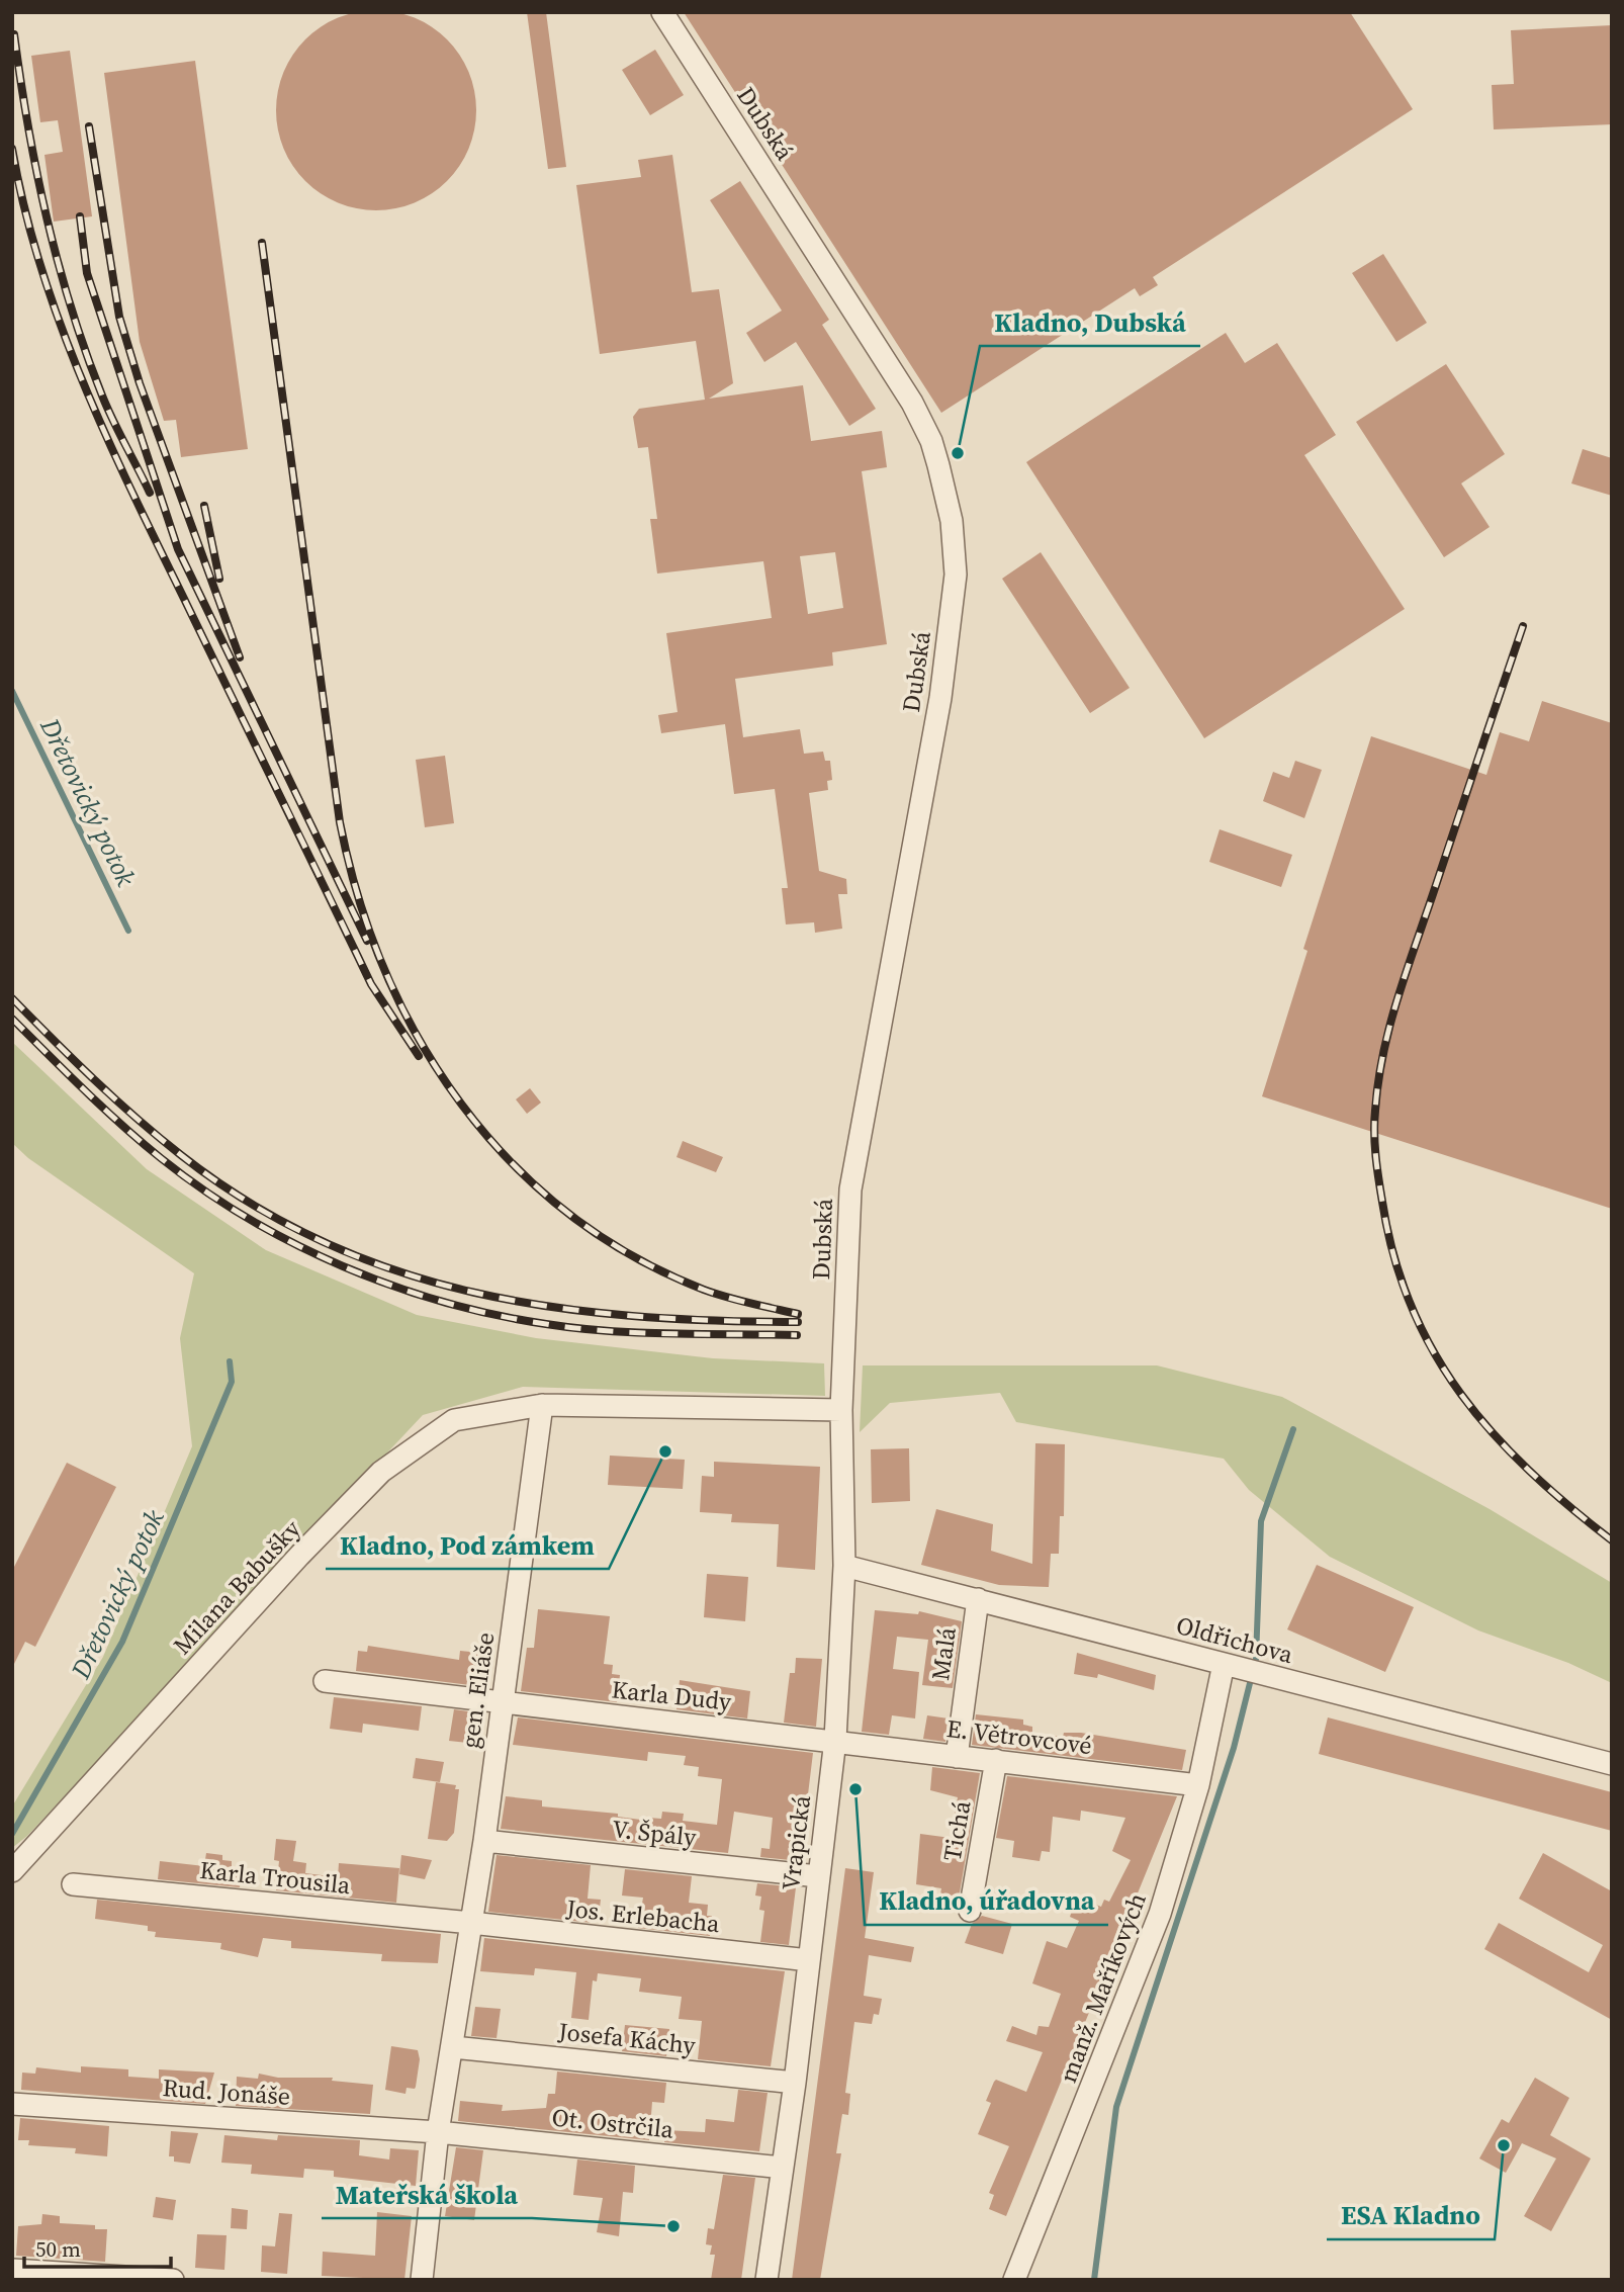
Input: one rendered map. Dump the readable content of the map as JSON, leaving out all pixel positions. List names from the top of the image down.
{
  "streets": {
    "street": [
      "Dubská",
      "Milana Babušky",
      "Oldřichova",
      "Malá",
      "gen. Eliáše",
      "Karla Dudy",
      "E. Větrovcové",
      "Tichá",
      "V. Špály",
      "Vrapická",
      "Karla Trousila",
      "Jos. Erlebacha",
      "manž. Maříkových",
      "Josefa Káchy",
      "Rud. Jonáše",
      "Ot. Ostrčila"
    ]
  },
  "crossings": [
    ["Dubská", "Vrapická"],
    ["Milana Babušky", "gen. Eliáše"],
    ["Oldřichova", "Malá"],
    ["Oldřichova", "Vrapická"],
    ["Oldřichova", "manž. Maříkových"],
    ["Malá", "E. Větrovcové"],
    ["gen. Eliáše", "Karla Dudy"],
    ["gen. Eliáše", "V. Špály"],
    ["gen. Eliáše", "Karla Trousila"],
    ["gen. Eliáše", "Jos. Erlebacha"],
    ["gen. Eliáše", "Josefa Káchy"],
    ["gen. Eliáše", "Rud. Jonáše"],
    ["gen. Eliáše", "Ot. Ostrčila"],
    ["Karla Dudy", "E. Větrovcové"],
    ["Karla Dudy", "Vrapická"],
    ["E. Větrovcové", "Tichá"],
    ["E. Větrovcové", "Vrapická"],
    ["E. Větrovcové", "manž. Maříkových"],
    ["V. Špály", "Vrapická"],
    ["Vrapická", "Jos. Erlebacha"],
    ["Vrapická", "Josefa Káchy"],
    ["Vrapická", "Ot. Ostrčila"],
    ["Karla Trousila", "Jos. Erlebacha"],
    ["Rud. Jonáše", "Ot. Ostrčila"]
  ],
  "water": ["Dřetovický potok"],
  "places": [
    "Kladno, Dubská",
    "Kladno, Pod zámkem",
    "Kladno, úřadovna",
    "ESA Kladno",
    "Mateřská škola"
  ],
  "scale_bar": "50 m"
}
